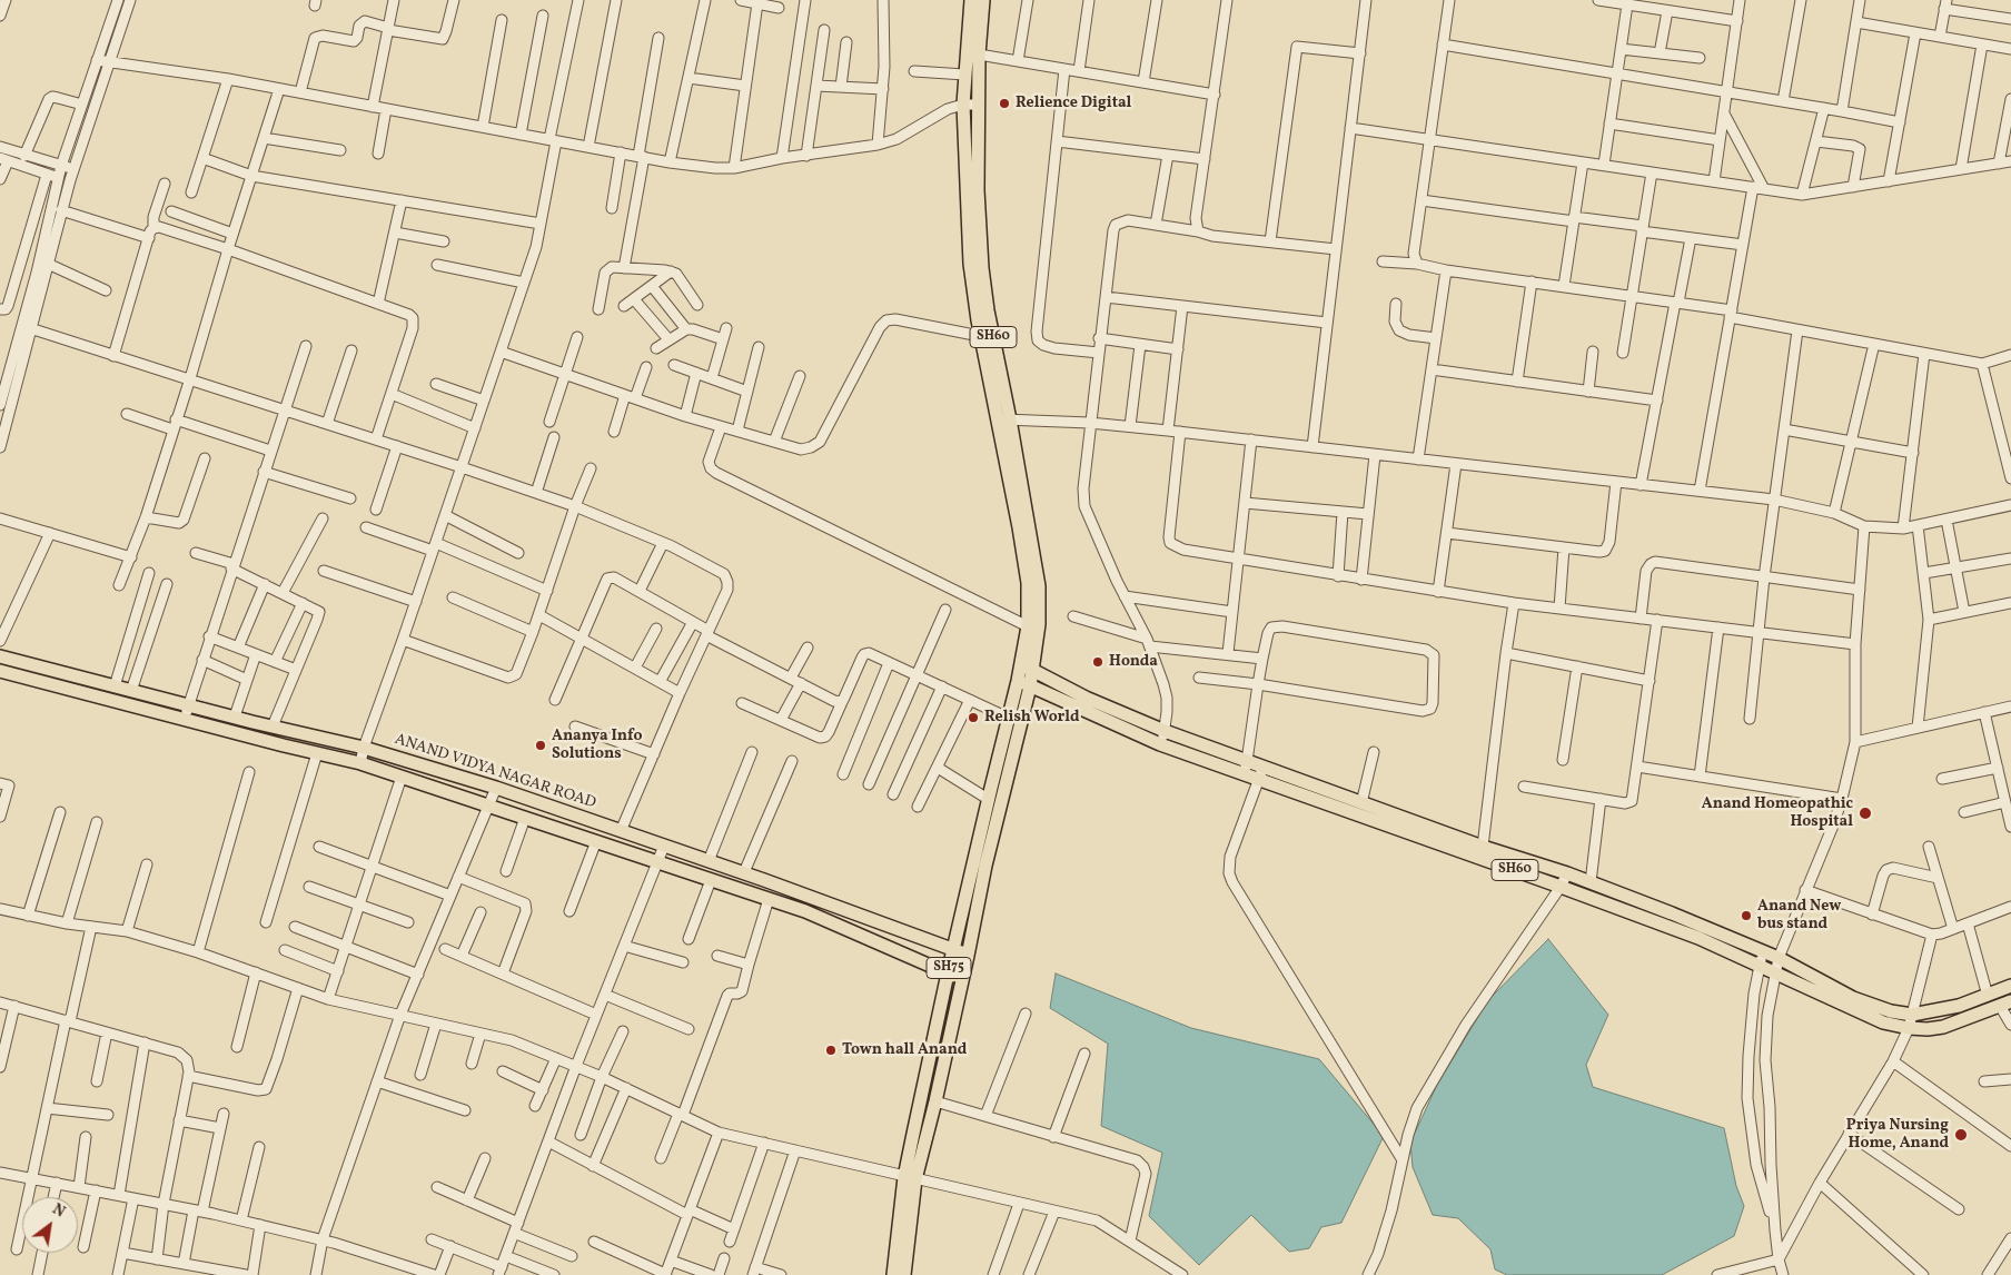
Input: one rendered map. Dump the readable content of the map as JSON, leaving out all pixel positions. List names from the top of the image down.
{
  "streets": {
    "main road": ["SH60", "ANAND VIDYA NAGAR ROAD", "SH75"]
  },
  "crossings": [
    ["SH60", "SH75"],
    ["ANAND VIDYA NAGAR ROAD", "SH75"]
  ],
  "places": [
    "Relience Digital",
    "Honda",
    "Relish World",
    "Ananya Info Solutions",
    "Anand Homeopathic Hospital",
    "Anand New bus stand",
    "Town hall Anand",
    "Priya Nursing Home, Anand"
  ],
  "north": "top right"
}
